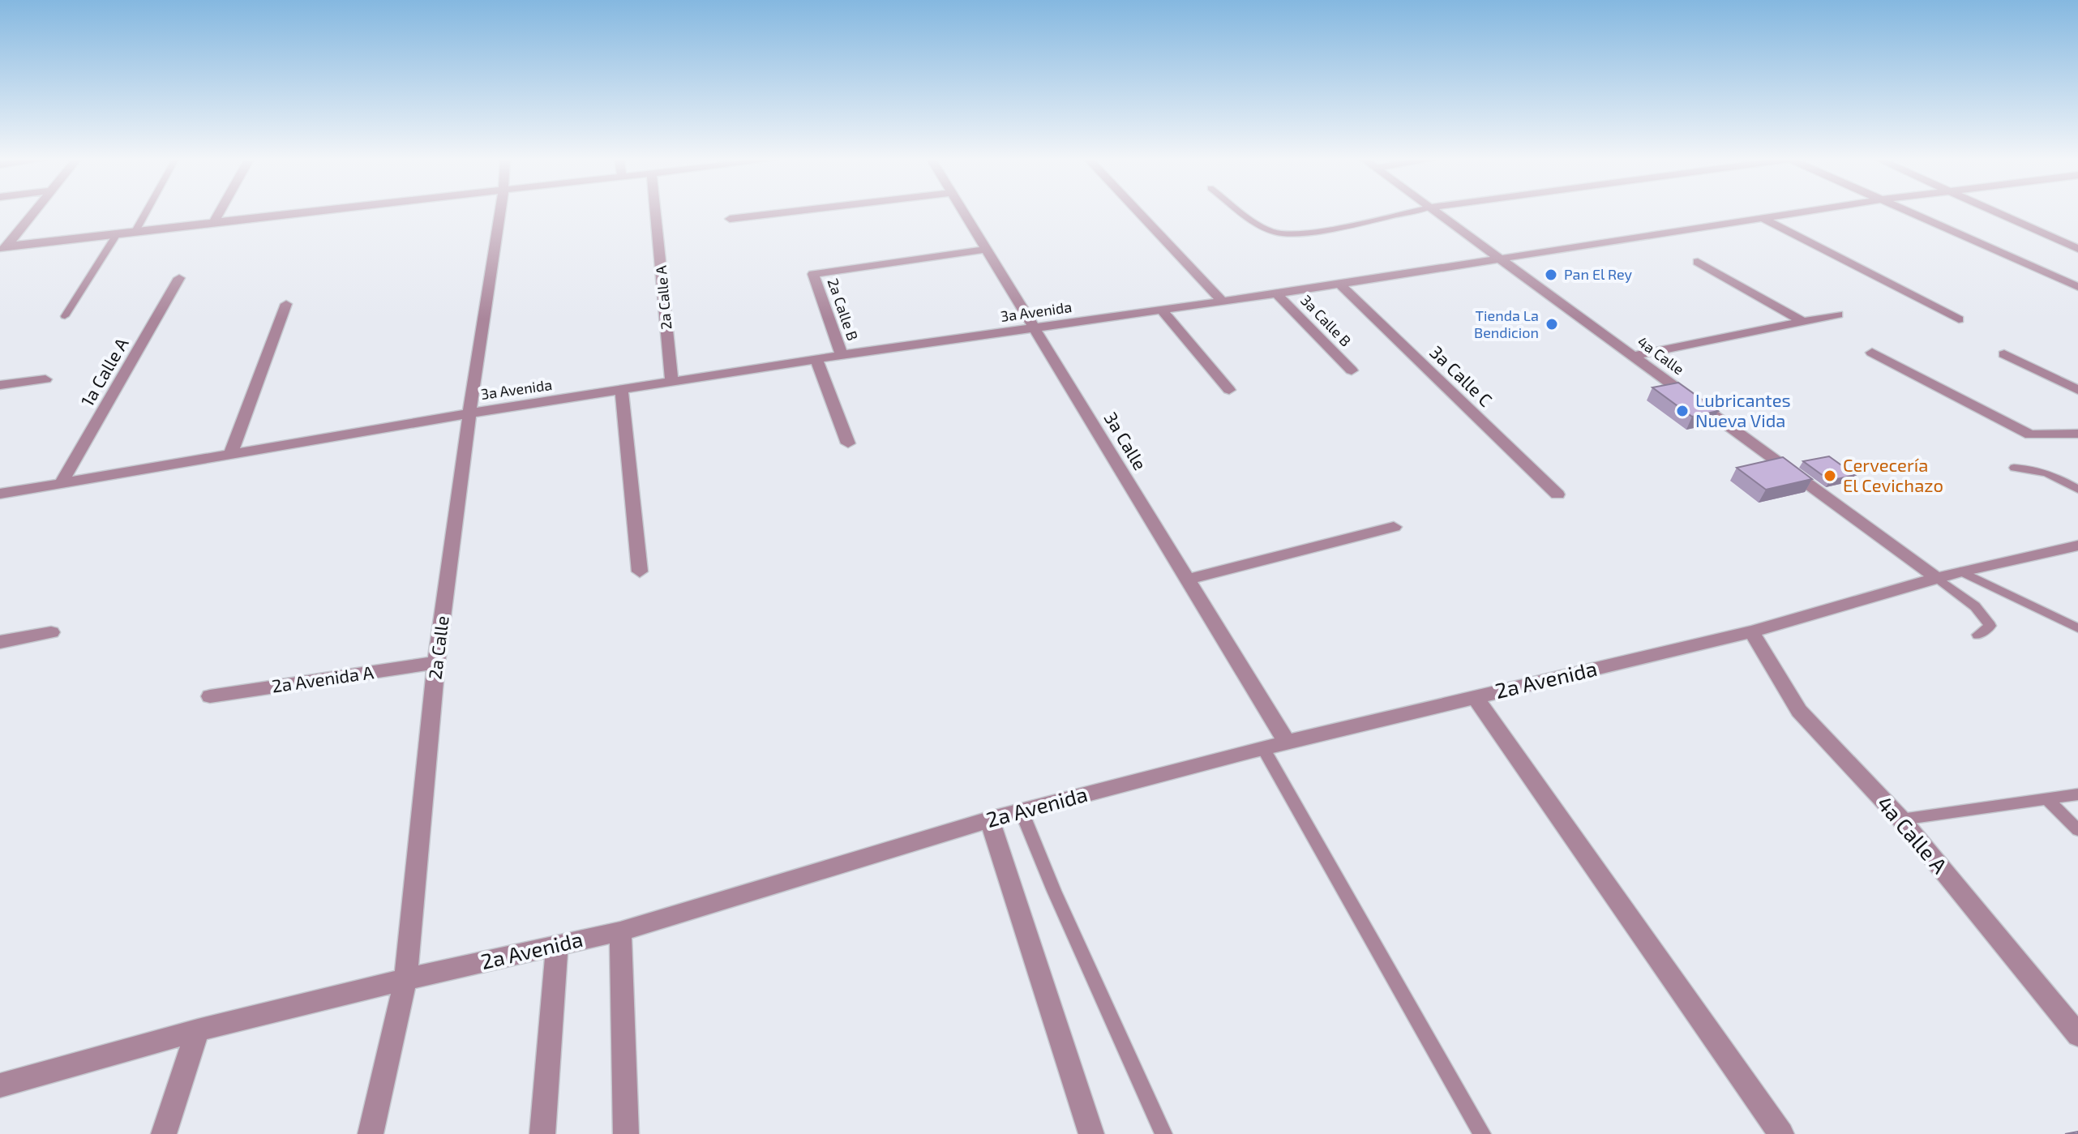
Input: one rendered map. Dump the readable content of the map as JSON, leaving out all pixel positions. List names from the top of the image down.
{
  "streets": {
    "street": [
      "2a Calle A",
      "2a Calle B",
      "3a Avenida",
      "3a Calle B",
      "4a Calle",
      "1a Calle A",
      "3a Calle C",
      "3a Calle",
      "2a Calle",
      "2a Avenida A",
      "2a Avenida",
      "4a Calle A"
    ]
  },
  "crossings": [
    ["2a Calle A", "3a Avenida"],
    ["2a Calle B", "3a Avenida"],
    ["2a Calle B", "3a Calle"],
    ["3a Avenida", "3a Calle B"],
    ["3a Avenida", "4a Calle"],
    ["3a Avenida", "1a Calle A"],
    ["3a Avenida", "3a Calle C"],
    ["3a Avenida", "3a Calle"],
    ["3a Avenida", "2a Calle"],
    ["4a Calle", "2a Avenida"],
    ["3a Calle", "2a Avenida"],
    ["2a Calle", "2a Avenida A"],
    ["2a Calle", "2a Avenida"],
    ["2a Avenida", "4a Calle A"]
  ],
  "places": [
    "Pan El Rey",
    "Tienda La Bendicion",
    "Lubricantes Nueva Vida",
    "Cervecería El Cevichazo"
  ]
}
